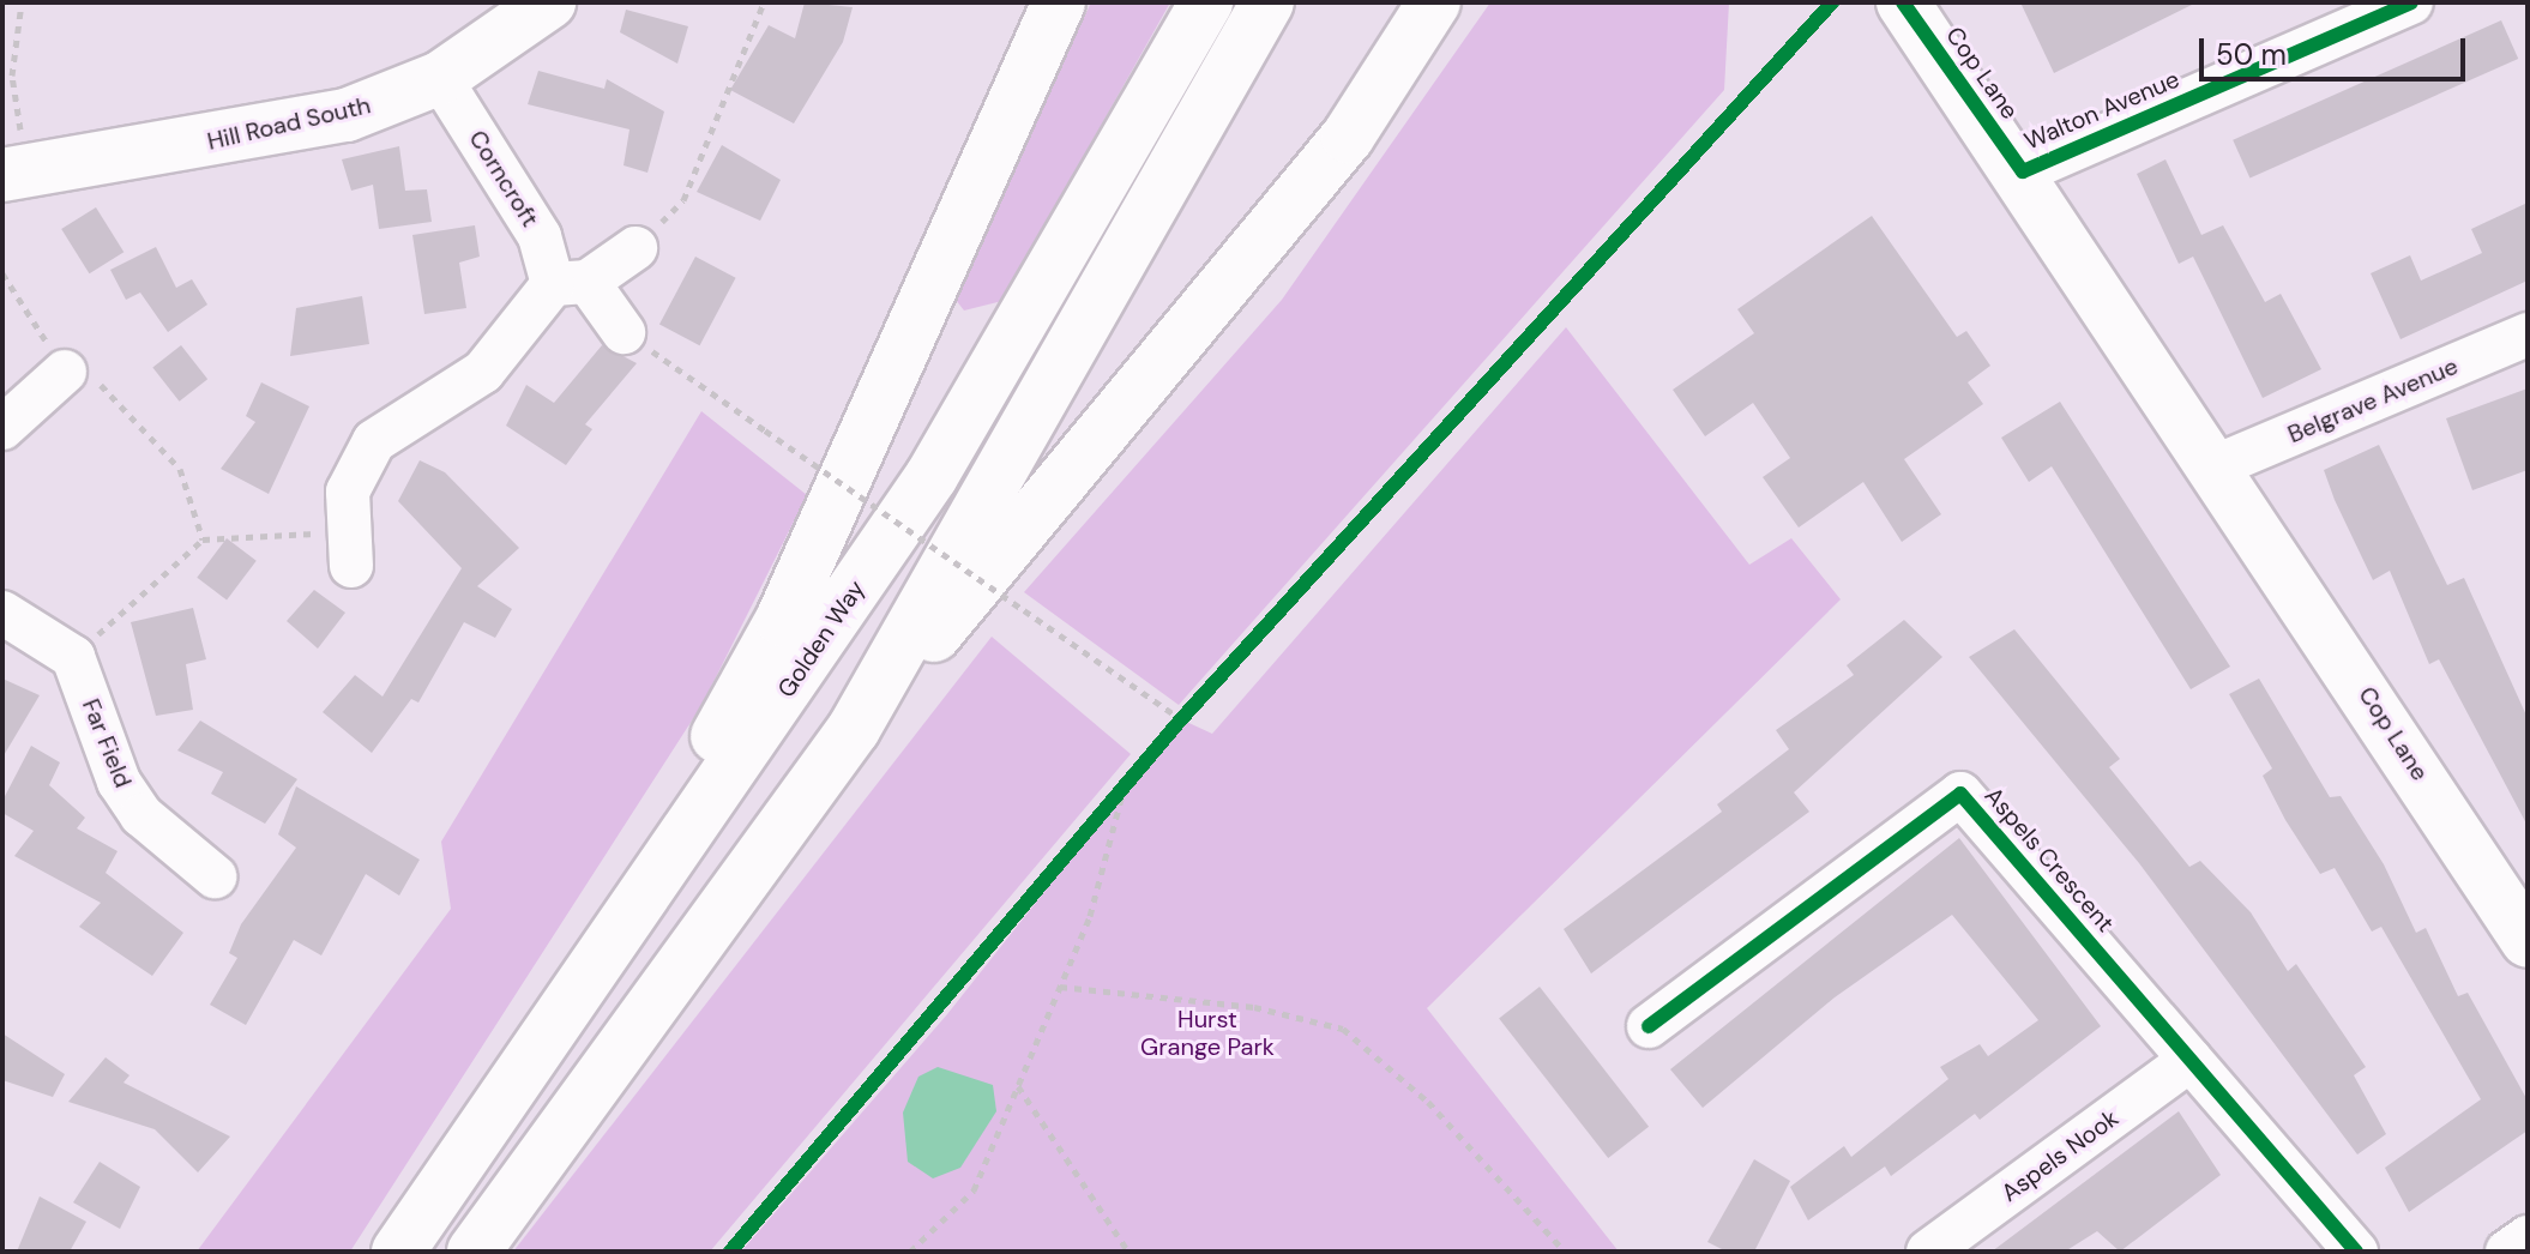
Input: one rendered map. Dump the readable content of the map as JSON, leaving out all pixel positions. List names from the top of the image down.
{
  "streets": {
    "main road": ["Cop Lane", "Hill Road South", "Golden Way"],
    "street": [
      "Walton Avenue",
      "Corncroft",
      "Belgrave Avenue",
      "Far Field",
      "Aspels Crescent",
      "Aspels Nook"
    ]
  },
  "crossings": [
    ["Cop Lane", "Walton Avenue"],
    ["Cop Lane", "Belgrave Avenue"],
    ["Hill Road South", "Corncroft"],
    ["Aspels Crescent", "Aspels Nook"]
  ],
  "parks": ["Hurst Grange Park"],
  "scale_bar": "50 m"
}
